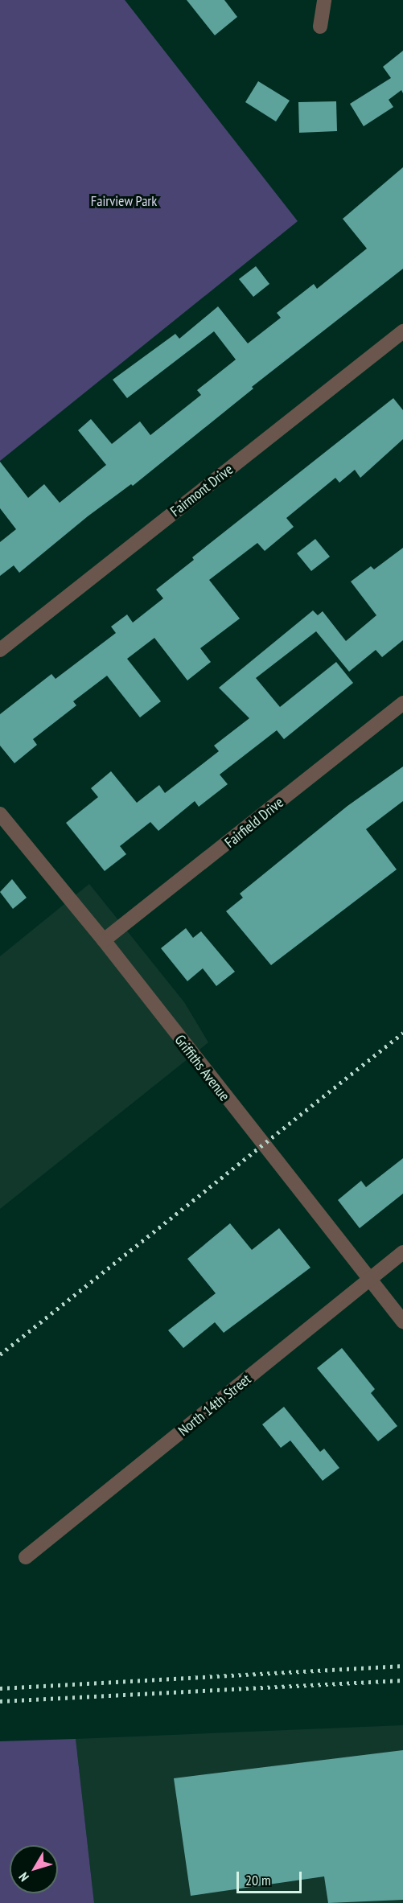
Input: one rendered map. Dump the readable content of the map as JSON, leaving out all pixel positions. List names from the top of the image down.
{
  "streets": {
    "street": [
      "Fairmont Drive",
      "Fairfield Drive",
      "Griffiths Avenue",
      "North 14th Street"
    ]
  },
  "crossings": [
    ["Fairfield Drive", "Griffiths Avenue"],
    ["Griffiths Avenue", "North 14th Street"]
  ],
  "parks": ["Fairview Park"],
  "scale_bar": "20 m",
  "north": "bottom left"
}
